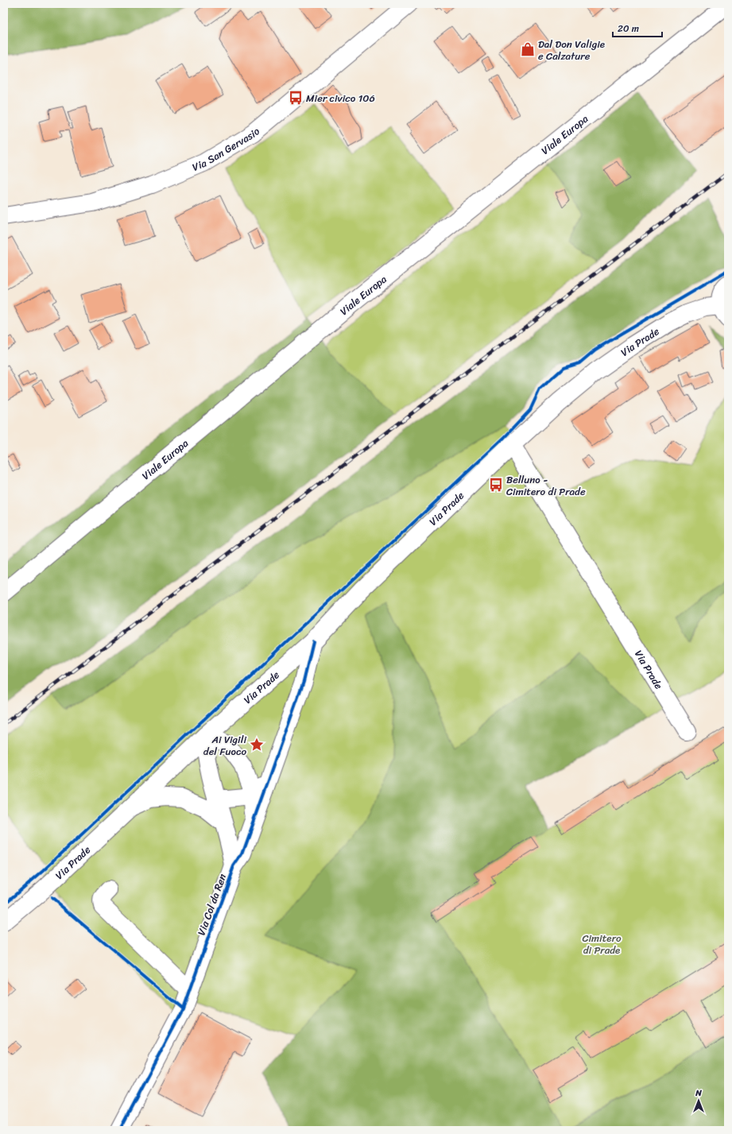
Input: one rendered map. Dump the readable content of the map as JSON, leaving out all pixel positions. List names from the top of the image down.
{
  "streets": {
    "main road": [
      "Viale Europa",
      "Via San Gervasio",
      "Via Prade",
      "Via Col da Ren"
    ]
  },
  "crossings": [
    ["Via Prade", "Via Col da Ren"]
  ],
  "parks": ["Cimitero di Prade"],
  "places": {
    "shop": ["Dal Don Valigie e Calzature"],
    "bus stop": ["Mier civico 106", "Belluno - Cimitero di Prade"],
    "place": ["Ai Vigili del Fuoco"]
  },
  "scale_bar": "20 m",
  "north": "top"
}
